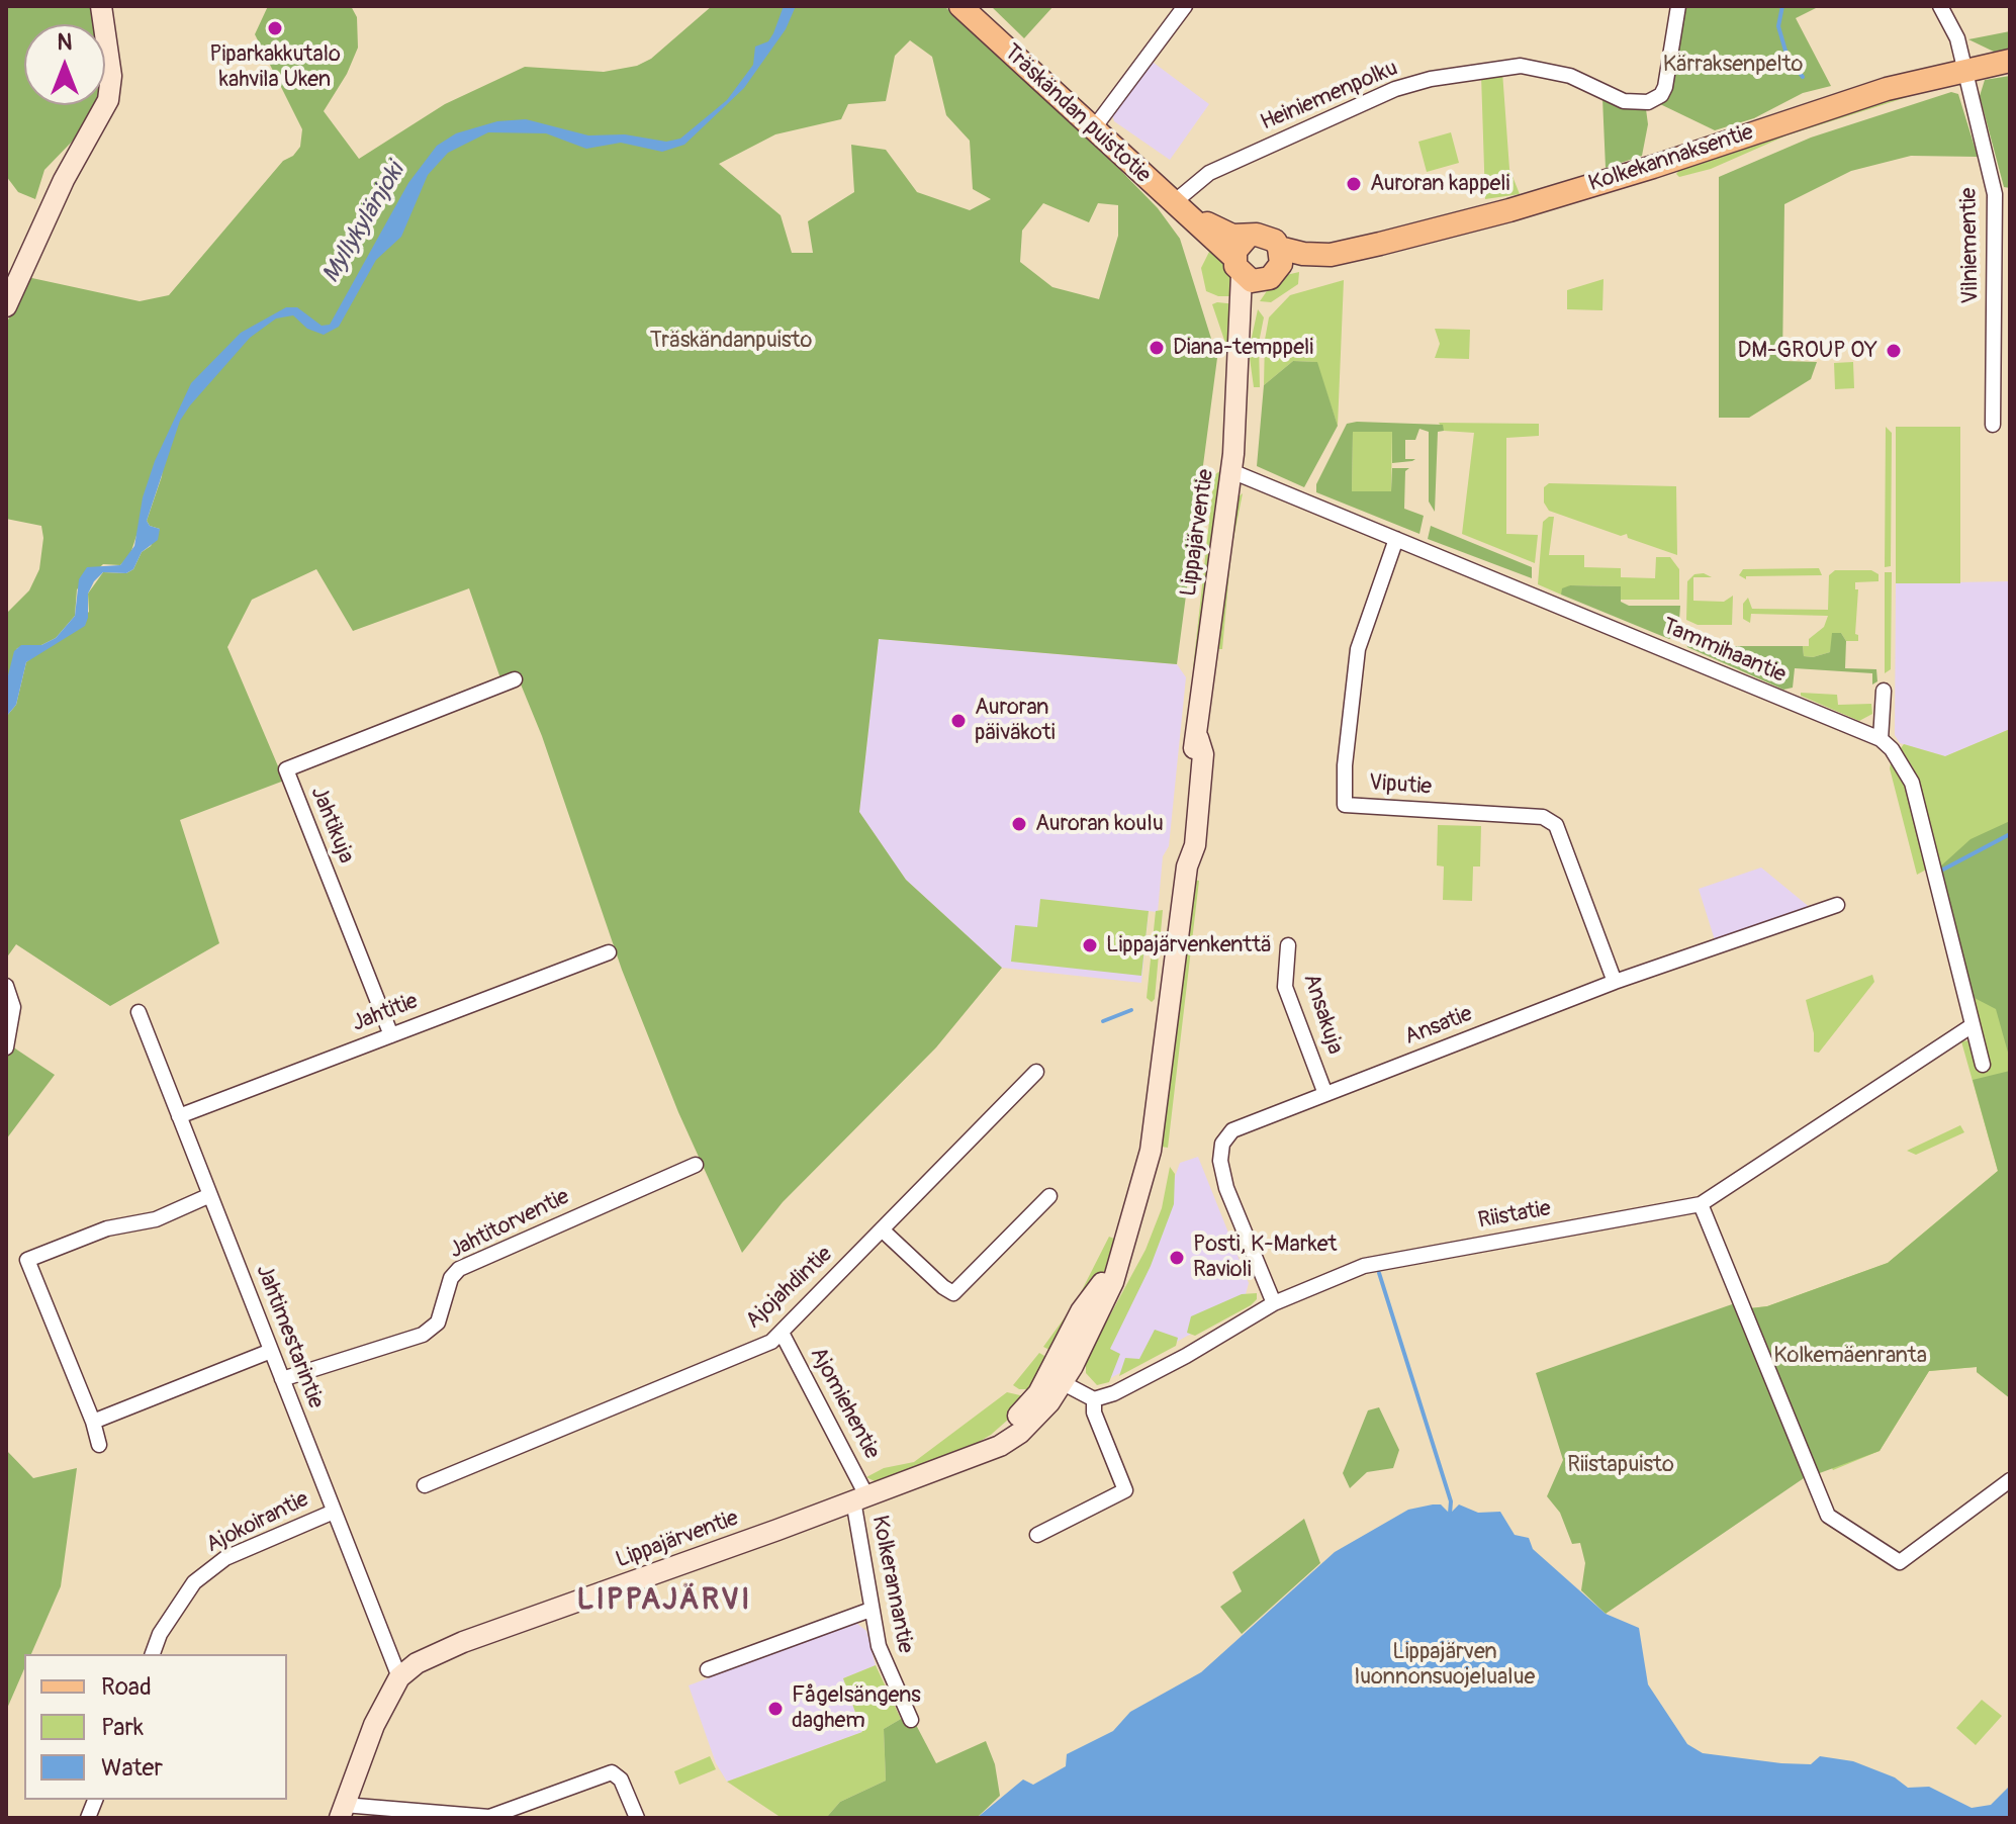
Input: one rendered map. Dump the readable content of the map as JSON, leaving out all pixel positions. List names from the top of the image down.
{
  "streets": {
    "main road": ["Träskändan puistotie", "Kolkekannaksentie", "Lippajärventie"],
    "street": [
      "Heiniemenpolku",
      "Vilniementie",
      "Tammihaantie",
      "Viputie",
      "Jahtikuja",
      "Jahtitie",
      "Ansakuja",
      "Ansatie",
      "Riistatie",
      "Jahtitorventie",
      "Ajojahdintie",
      "Jahtimestarintie",
      "Ajomiehentie",
      "Ajokoirantie",
      "Kolkerannantie"
    ]
  },
  "crossings": [
    ["Heiniemenpolku", "Träskändan puistotie"],
    ["Träskändan puistotie", "Kolkekannaksentie"],
    ["Träskändan puistotie", "Lippajärventie"],
    ["Kolkekannaksentie", "Vilniementie"],
    ["Kolkekannaksentie", "Lippajärventie"],
    ["Lippajärventie", "Tammihaantie"],
    ["Lippajärventie", "Jahtimestarintie"],
    ["Lippajärventie", "Ajomiehentie"],
    ["Lippajärventie", "Kolkerannantie"],
    ["Tammihaantie", "Viputie"],
    ["Viputie", "Ansatie"],
    ["Jahtikuja", "Jahtitie"],
    ["Jahtitie", "Jahtimestarintie"],
    ["Ansakuja", "Ansatie"],
    ["Ansatie", "Riistatie"],
    ["Jahtitorventie", "Jahtimestarintie"],
    ["Ajojahdintie", "Ajomiehentie"],
    ["Jahtimestarintie", "Ajokoirantie"],
    ["Ajomiehentie", "Kolkerannantie"]
  ],
  "districts": ["LIPPAJÄRVI"],
  "water": ["Myllykylänjoki"],
  "parks": [
    "Kärraksenpelto",
    "Träskändanpuisto",
    "Kolkemäenranta",
    "Riistapuisto",
    "Lippajärven luonnonsuojelualue"
  ],
  "places": [
    "Piparkakkutalo kahvila Uken",
    "Auroran kappeli",
    "Diana-temppeli",
    "DM-GROUP OY",
    "Auroran päiväkoti",
    "Auroran koulu",
    "Lippajärvenkenttä",
    "Posti, K-Market Ravioli",
    "Fågelsängens daghem"
  ],
  "legend": ["Road", "Park", "Water"],
  "north": "top"
}
